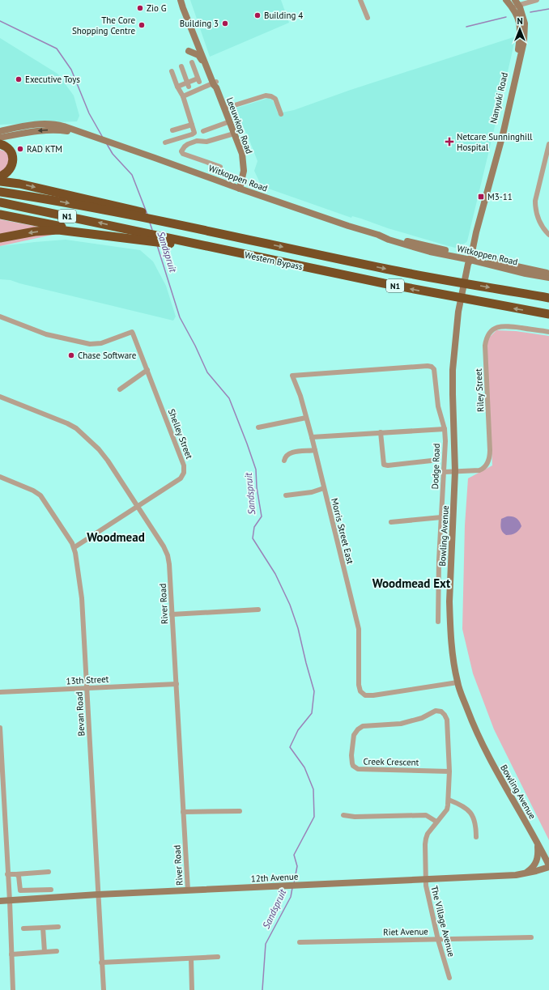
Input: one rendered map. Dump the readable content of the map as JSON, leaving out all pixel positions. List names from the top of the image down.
{
  "streets": {
    "highway": ["N1", "Western Bypass"],
    "main road": [
      "Nanyuki Road",
      "Leeuwkop Road",
      "Witkoppen Road",
      "Bowling Avenue",
      "12th Avenue"
    ],
    "street": [
      "Riley Street",
      "Shelley Street",
      "Dodge Road",
      "Morris Street East",
      "River Road",
      "13th Street",
      "Bevan Road",
      "Creek Crescent",
      "The Village Avenue",
      "Riet Avenue"
    ]
  },
  "crossings": [
    ["Nanyuki Road", "Witkoppen Road"],
    ["Nanyuki Road", "Bowling Avenue"],
    ["Leeuwkop Road", "Witkoppen Road"],
    ["Witkoppen Road", "Bowling Avenue"],
    ["N1", "Western Bypass"],
    ["Riley Street", "Dodge Road"],
    ["Riley Street", "Bowling Avenue"],
    ["Shelley Street", "River Road"],
    ["Shelley Street", "Bevan Road"],
    ["Dodge Road", "Morris Street East"],
    ["Morris Street East", "Bowling Avenue"],
    ["Bowling Avenue", "12th Avenue"],
    ["River Road", "13th Street"],
    ["River Road", "12th Avenue"],
    ["13th Street", "Bevan Road"],
    ["Bevan Road", "12th Avenue"],
    ["Creek Crescent", "The Village Avenue"],
    ["12th Avenue", "The Village Avenue"],
    ["The Village Avenue", "Riet Avenue"]
  ],
  "districts": ["Woodmead", "Woodmead Ext"],
  "water": ["Sandspruit"],
  "places": {
    "other": [
      "Zio G",
      "Building 4",
      "Building 3",
      "The Core Shopping Centre",
      "Executive Toys",
      "RAD KTM",
      "Chase Software"
    ],
    "health": ["Netcare Sunninghill Hospital"],
    "transit": ["M3-11"]
  },
  "north": "top"
}
